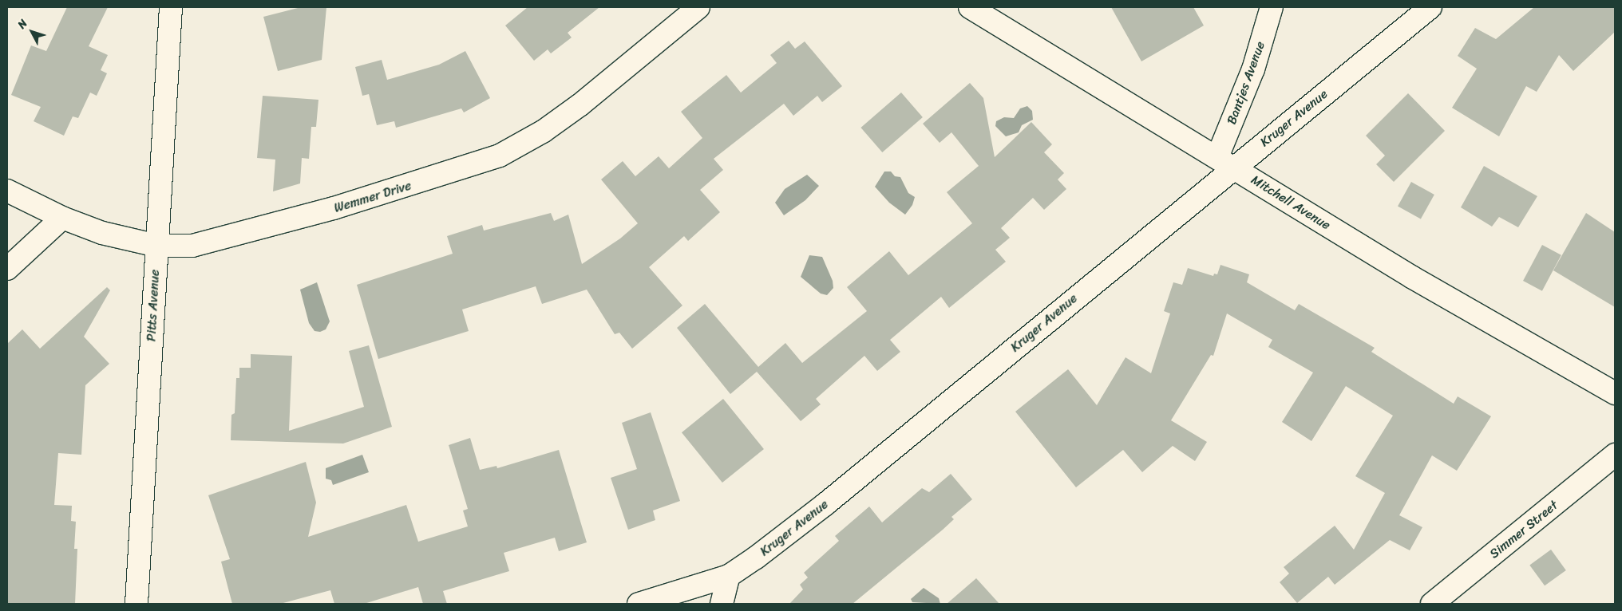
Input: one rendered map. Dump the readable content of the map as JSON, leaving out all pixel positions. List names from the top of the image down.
{
  "streets": {
    "street": [
      "Bantjes Avenue",
      "Kruger Avenue",
      "Wemmer Drive",
      "Mitchell Avenue",
      "Pitts Avenue",
      "Simmer Street"
    ]
  },
  "crossings": [
    ["Bantjes Avenue", "Kruger Avenue"],
    ["Bantjes Avenue", "Mitchell Avenue"],
    ["Kruger Avenue", "Mitchell Avenue"],
    ["Wemmer Drive", "Pitts Avenue"]
  ],
  "north": "top left"
}
